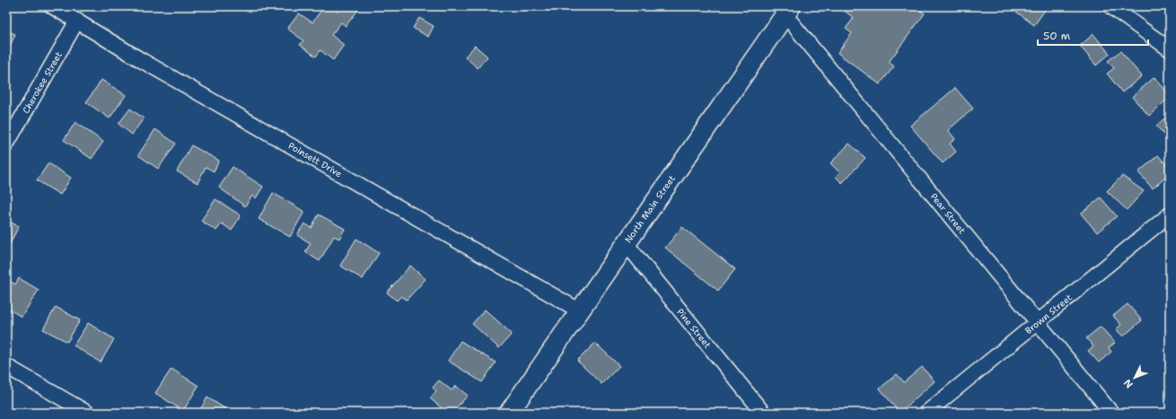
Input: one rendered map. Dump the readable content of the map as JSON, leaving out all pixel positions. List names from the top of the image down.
{
  "streets": {
    "main road": ["North Main Street"],
    "street": [
      "Cherokee Street",
      "Poinsett Drive",
      "Pear Street",
      "Brown Street",
      "Pine Street"
    ]
  },
  "crossings": [
    ["Cherokee Street", "Poinsett Drive"],
    ["Poinsett Drive", "North Main Street"],
    ["North Main Street", "Pear Street"],
    ["North Main Street", "Pine Street"],
    ["Pear Street", "Brown Street"]
  ],
  "scale_bar": "50 m",
  "north": "bottom left"
}
